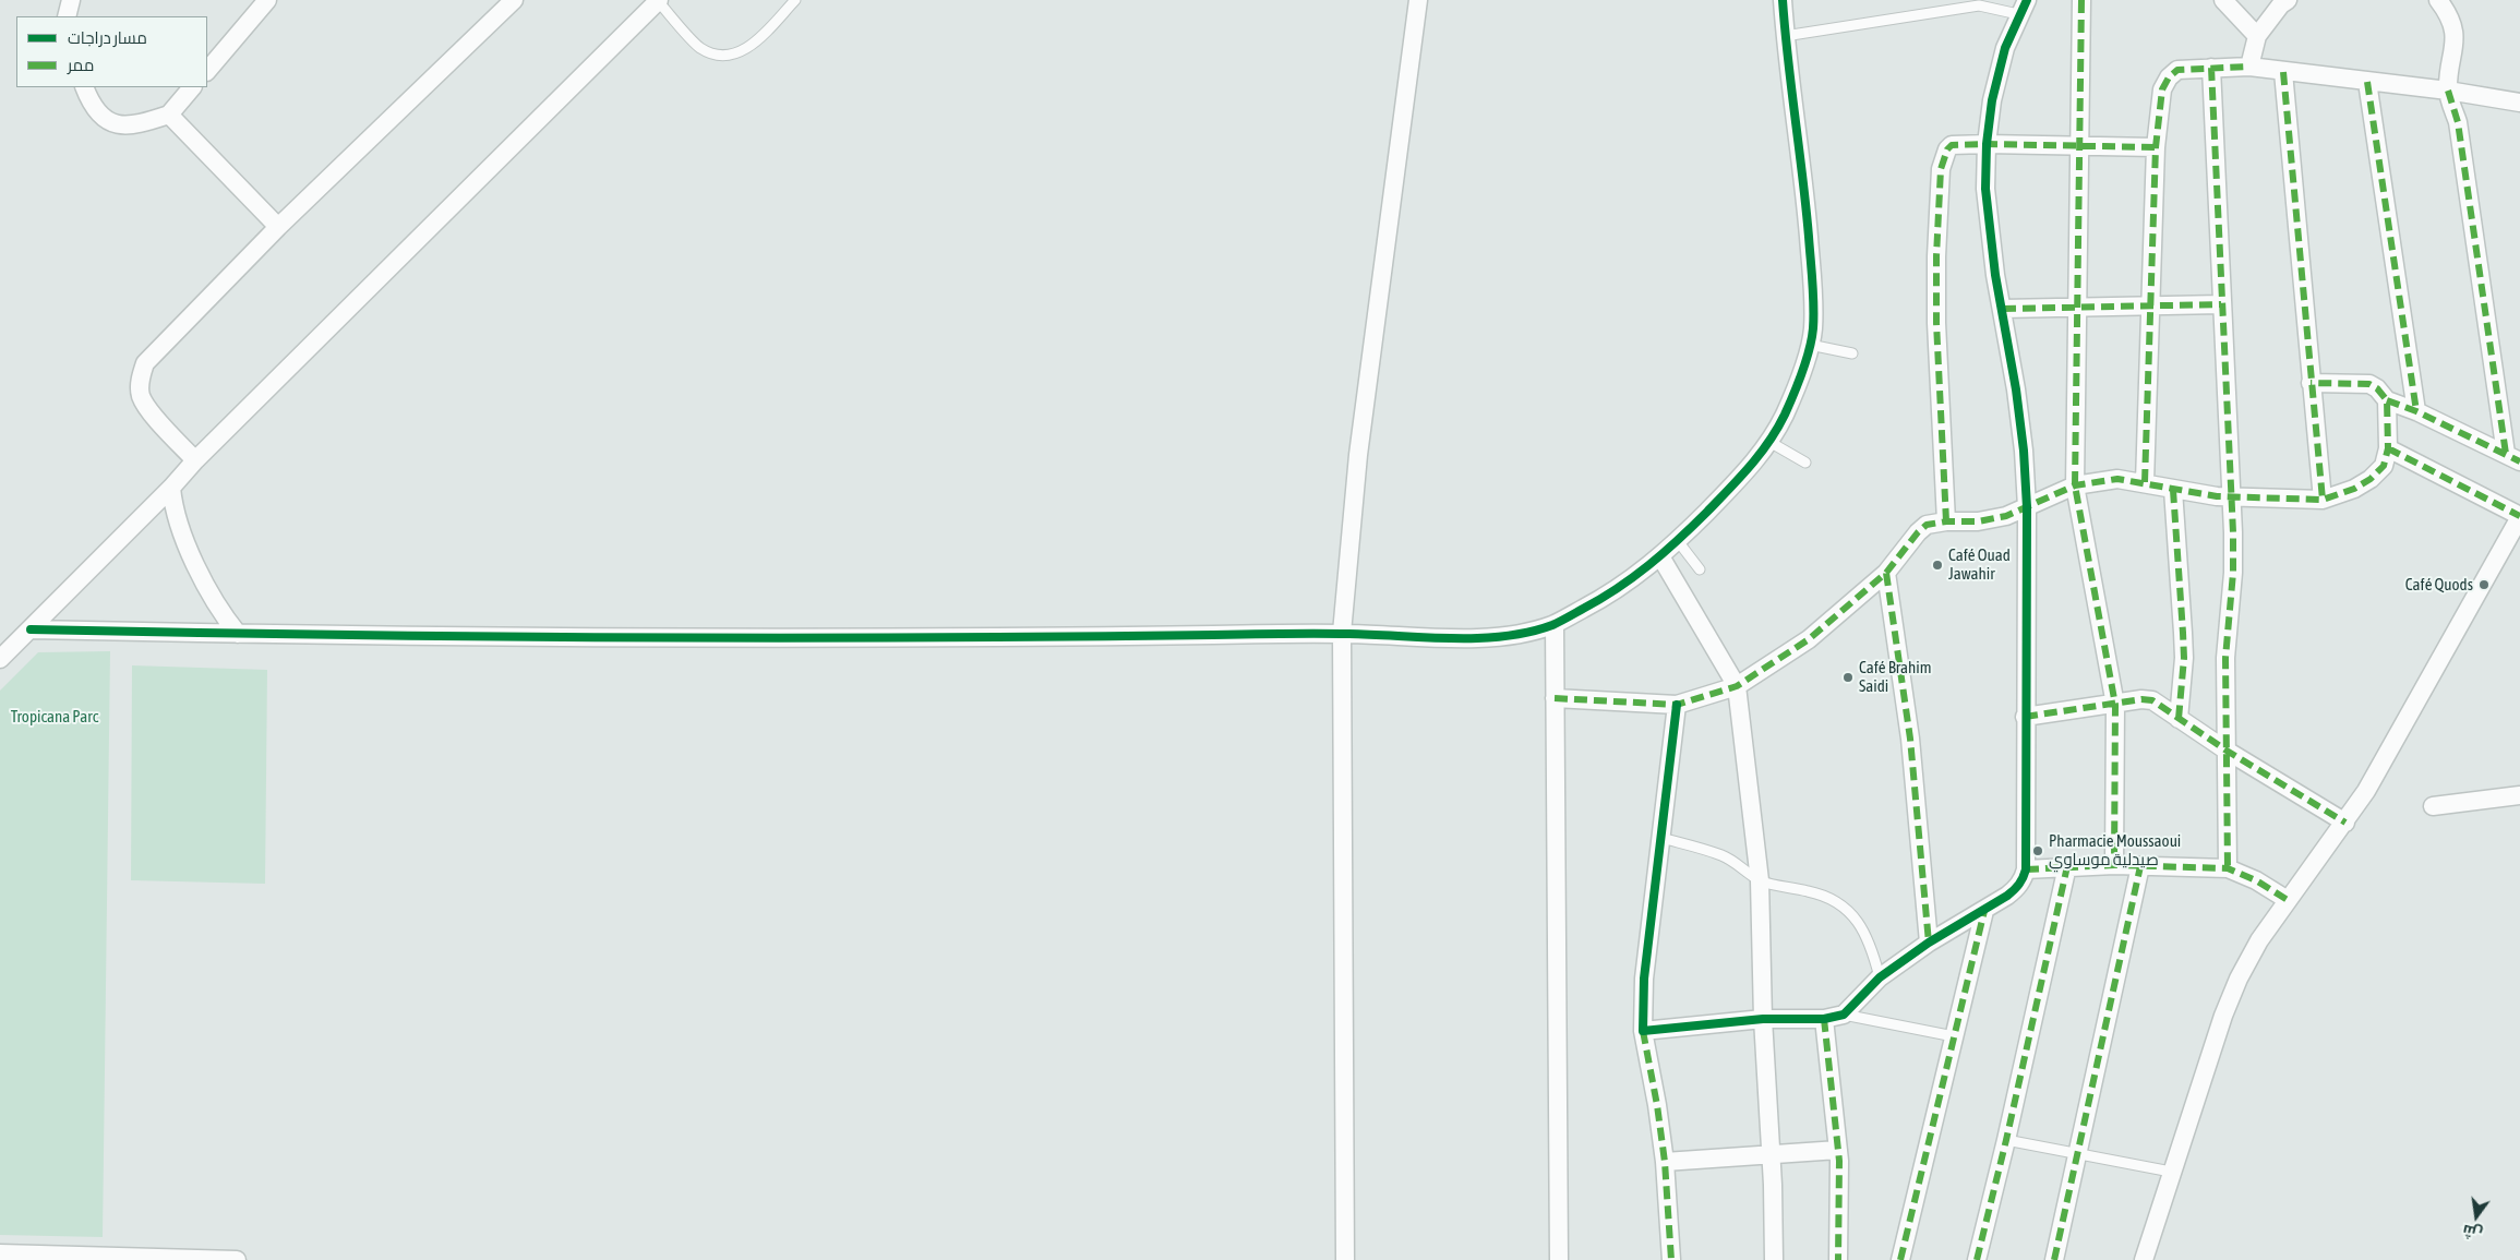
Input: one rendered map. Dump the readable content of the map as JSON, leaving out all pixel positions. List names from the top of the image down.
{
  "parks": ["Tropicana Parc"],
  "places": [
    "Café Ouad Jawahir",
    "Café Quods",
    "Café Brahim Saidi",
    "Pharmacie Moussaoui صيدلية موساوي"
  ],
  "legend": ["مسار دراجات", "ممر"],
  "north": "bottom"
}
